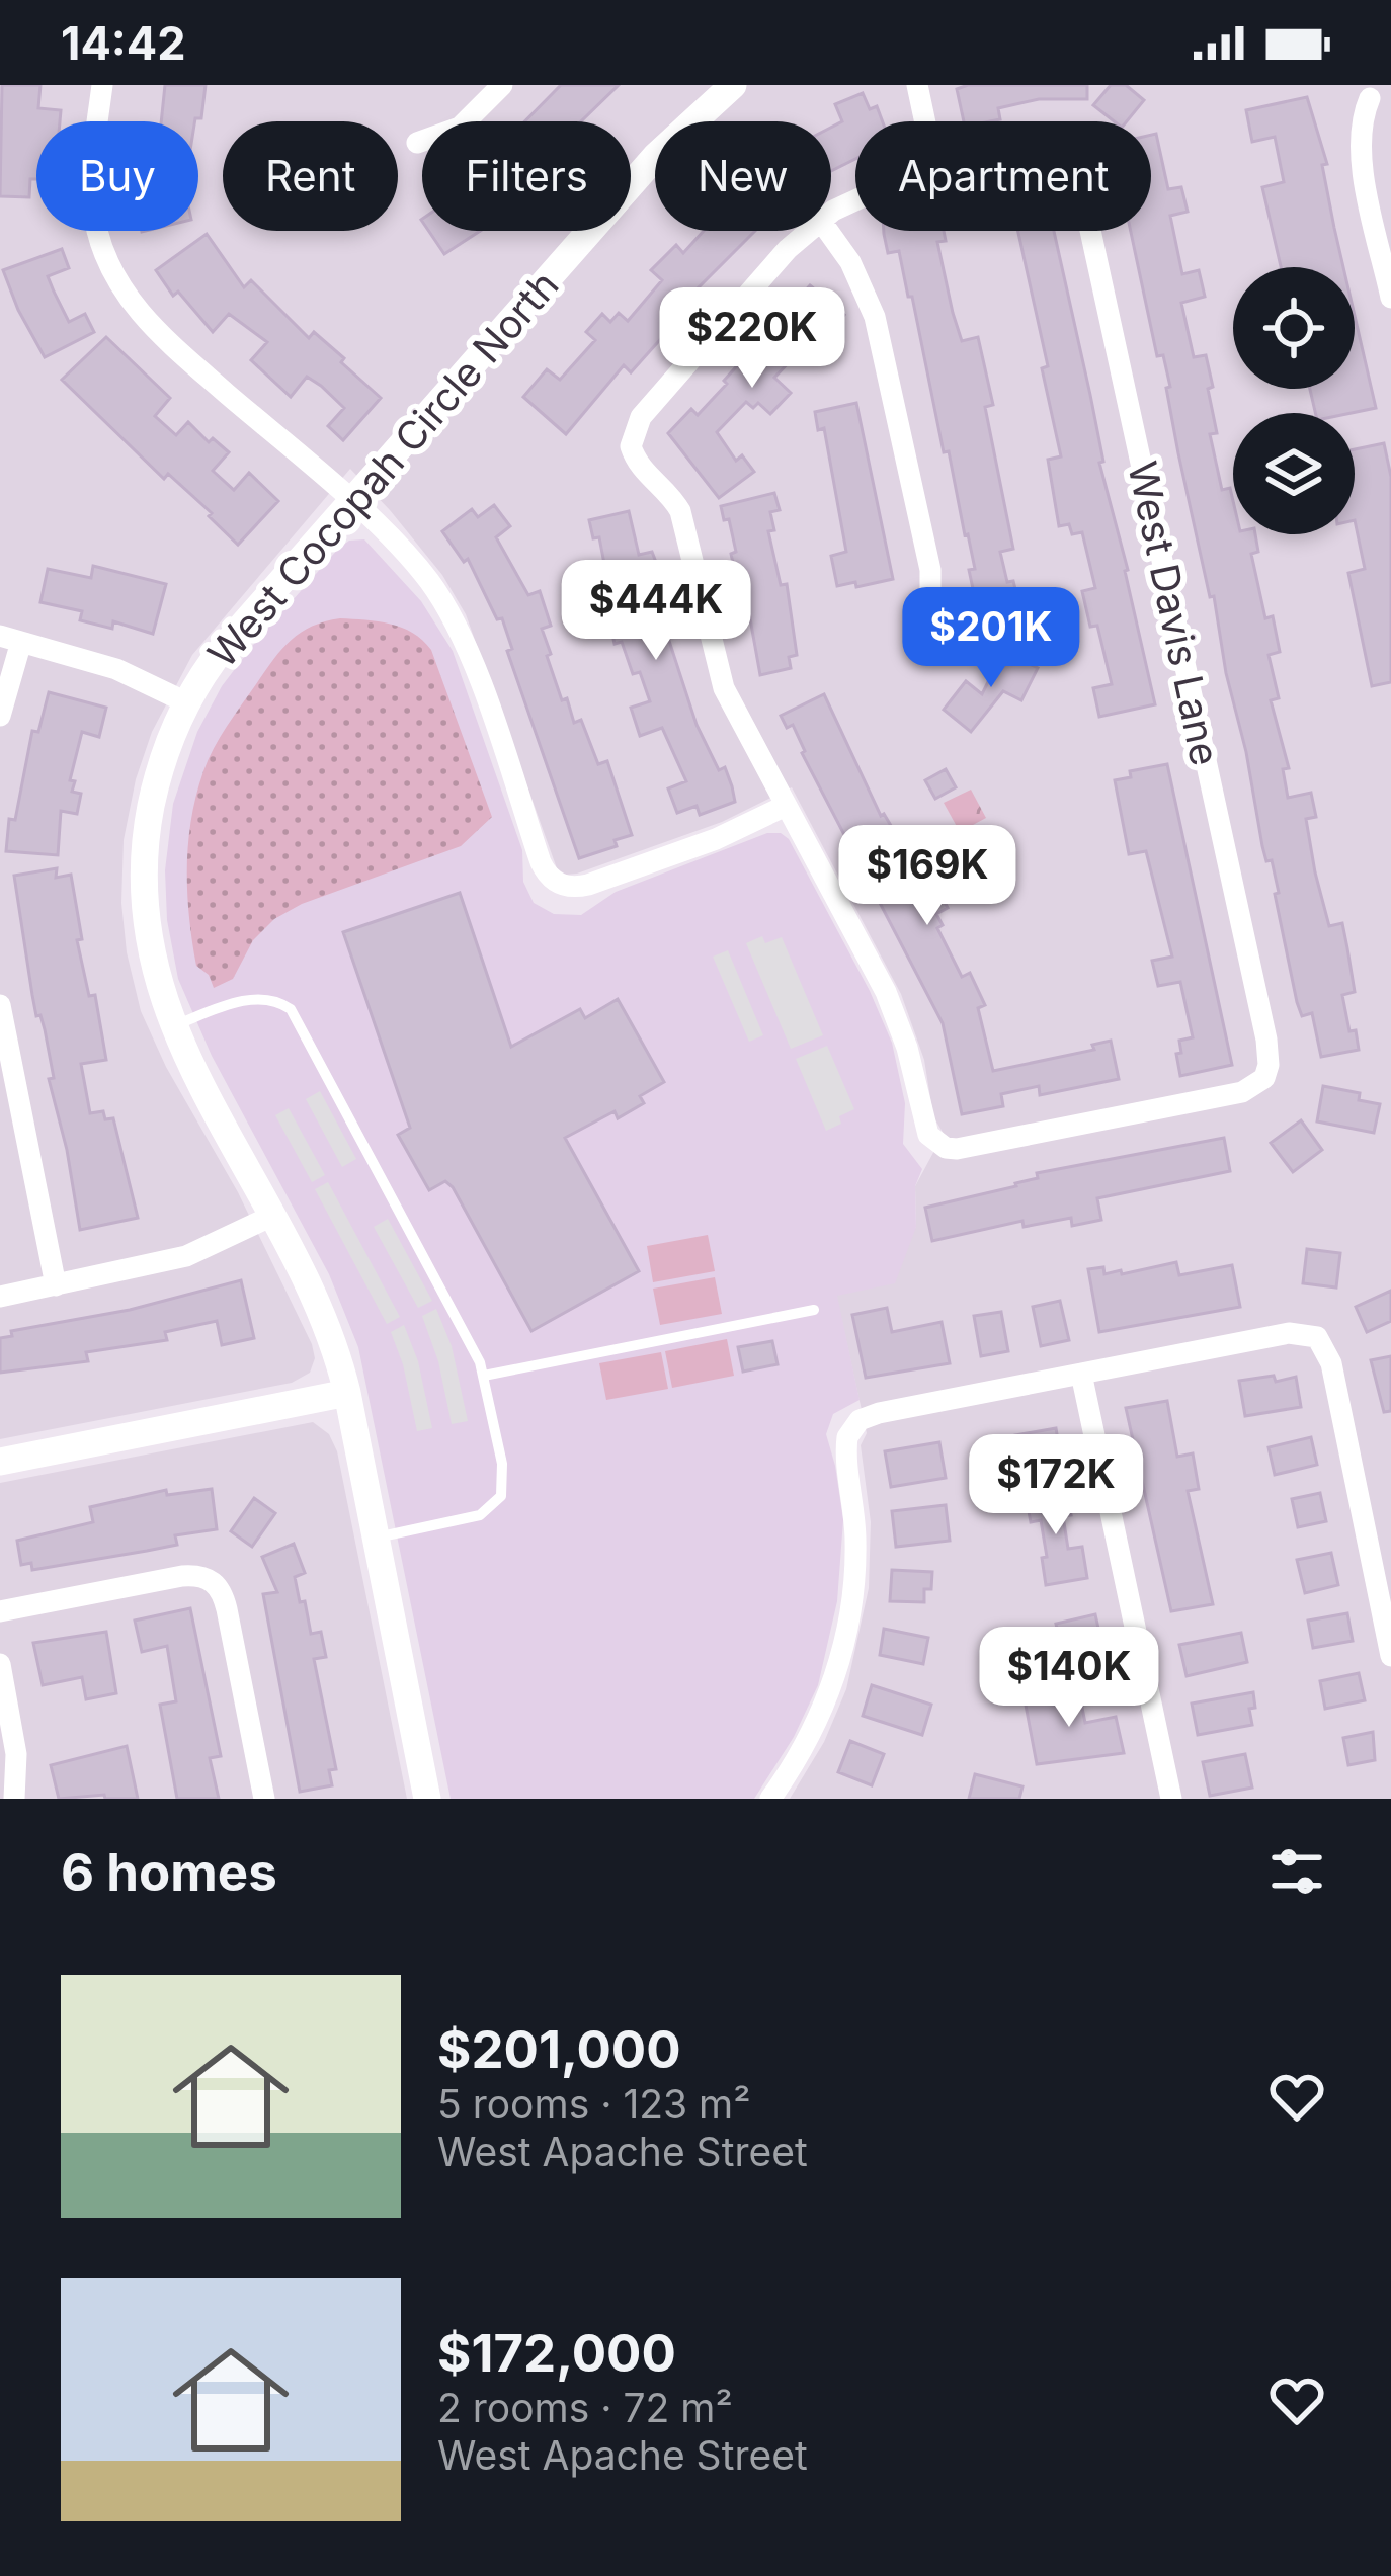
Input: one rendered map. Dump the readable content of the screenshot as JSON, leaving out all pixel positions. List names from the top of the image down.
{
  "streets": {
    "street": ["West Cocopah Circle North", "West Davis Lane"]
  },
  "page": {
    "status": "14:42",
    "chip": [
      "Buy",
      "Rent",
      "Filters",
      "New",
      "Apartment"
    ],
    "price": [
      "$220K",
      "$444K",
      "$201K",
      "$169K",
      "$172K",
      "$140K"
    ],
    "heading": "6 homes",
    "list": [
      {
        "name": "$201,000",
        "note": "5 rooms · 123 m² · West Apache Street"
      },
      {
        "name": "$172,000",
        "note": "2 rooms · 72 m² · West Apache Street"
      }
    ]
  }
}
